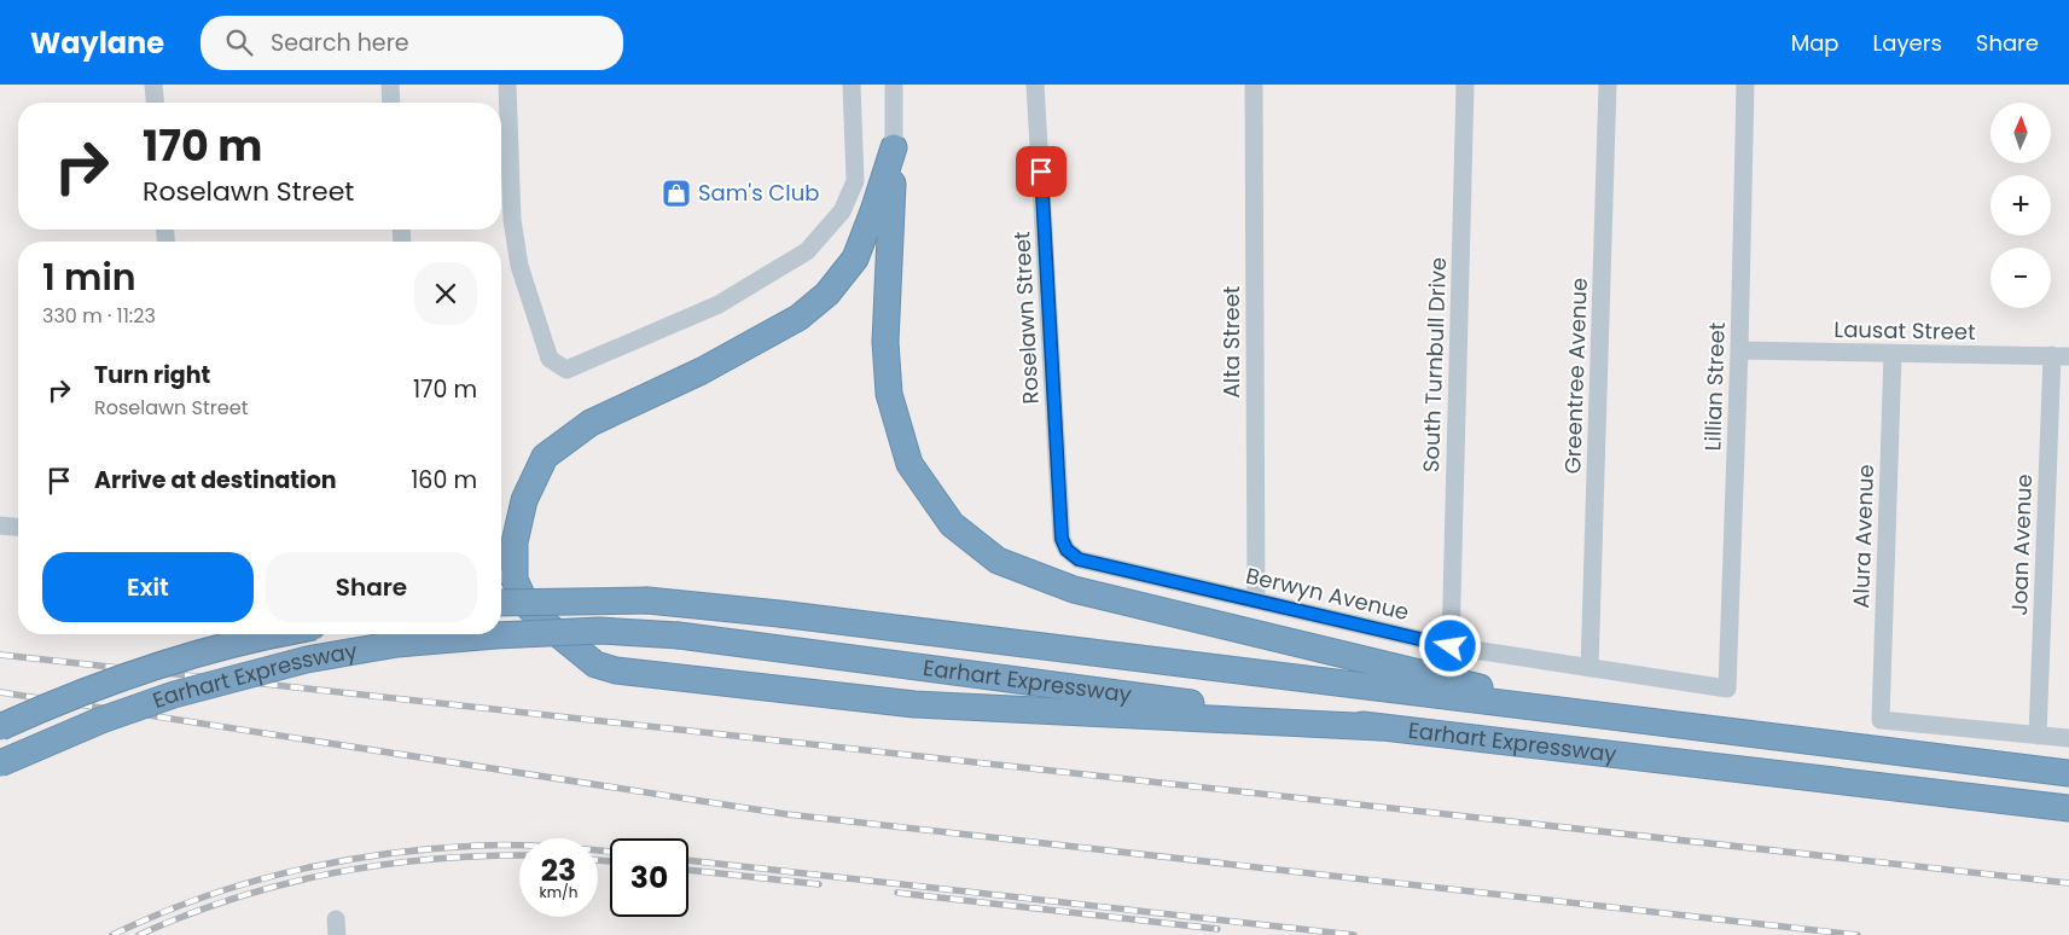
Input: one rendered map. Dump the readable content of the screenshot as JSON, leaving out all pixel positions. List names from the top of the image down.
{
  "streets": {
    "highway": ["Earhart Expressway"],
    "street": [
      "Roselawn Street",
      "Lausat Street",
      "Alta Street",
      "South Turnbull Drive",
      "Greentree Avenue",
      "Lillian Street",
      "Alura Avenue",
      "Joan Avenue",
      "Berwyn Avenue"
    ]
  },
  "crossings": [
    ["Roselawn Street", "Berwyn Avenue"],
    ["Lausat Street", "Lillian Street"],
    ["Lausat Street", "Alura Avenue"],
    ["Lausat Street", "Joan Avenue"],
    ["Alta Street", "Berwyn Avenue"],
    ["South Turnbull Drive", "Berwyn Avenue"],
    ["Greentree Avenue", "Berwyn Avenue"],
    ["Lillian Street", "Berwyn Avenue"],
    ["Alura Avenue", "Joan Avenue"]
  ],
  "places": {
    "shop": ["Sam's Club"]
  },
  "north": "top",
  "page": {
    "header": "Waylane",
    "search": "Search here",
    "nav": ["Map", "Layers", "Share"],
    "map_buttons": ["+", "−"],
    "turn": ["170 m", "Roselawn Street"],
    "heading": ["1 min", "330 m · 11:23"],
    "list": [
      {
        "name": "Turn right",
        "note": "Roselawn Street",
        "value": "170 m"
      },
      {
        "name": "Arrive at destination",
        "value": "160 m"
      }
    ],
    "buttons": ["Exit", "Share"],
    "speed": "23 km/h",
    "limit": "30"
  }
}
